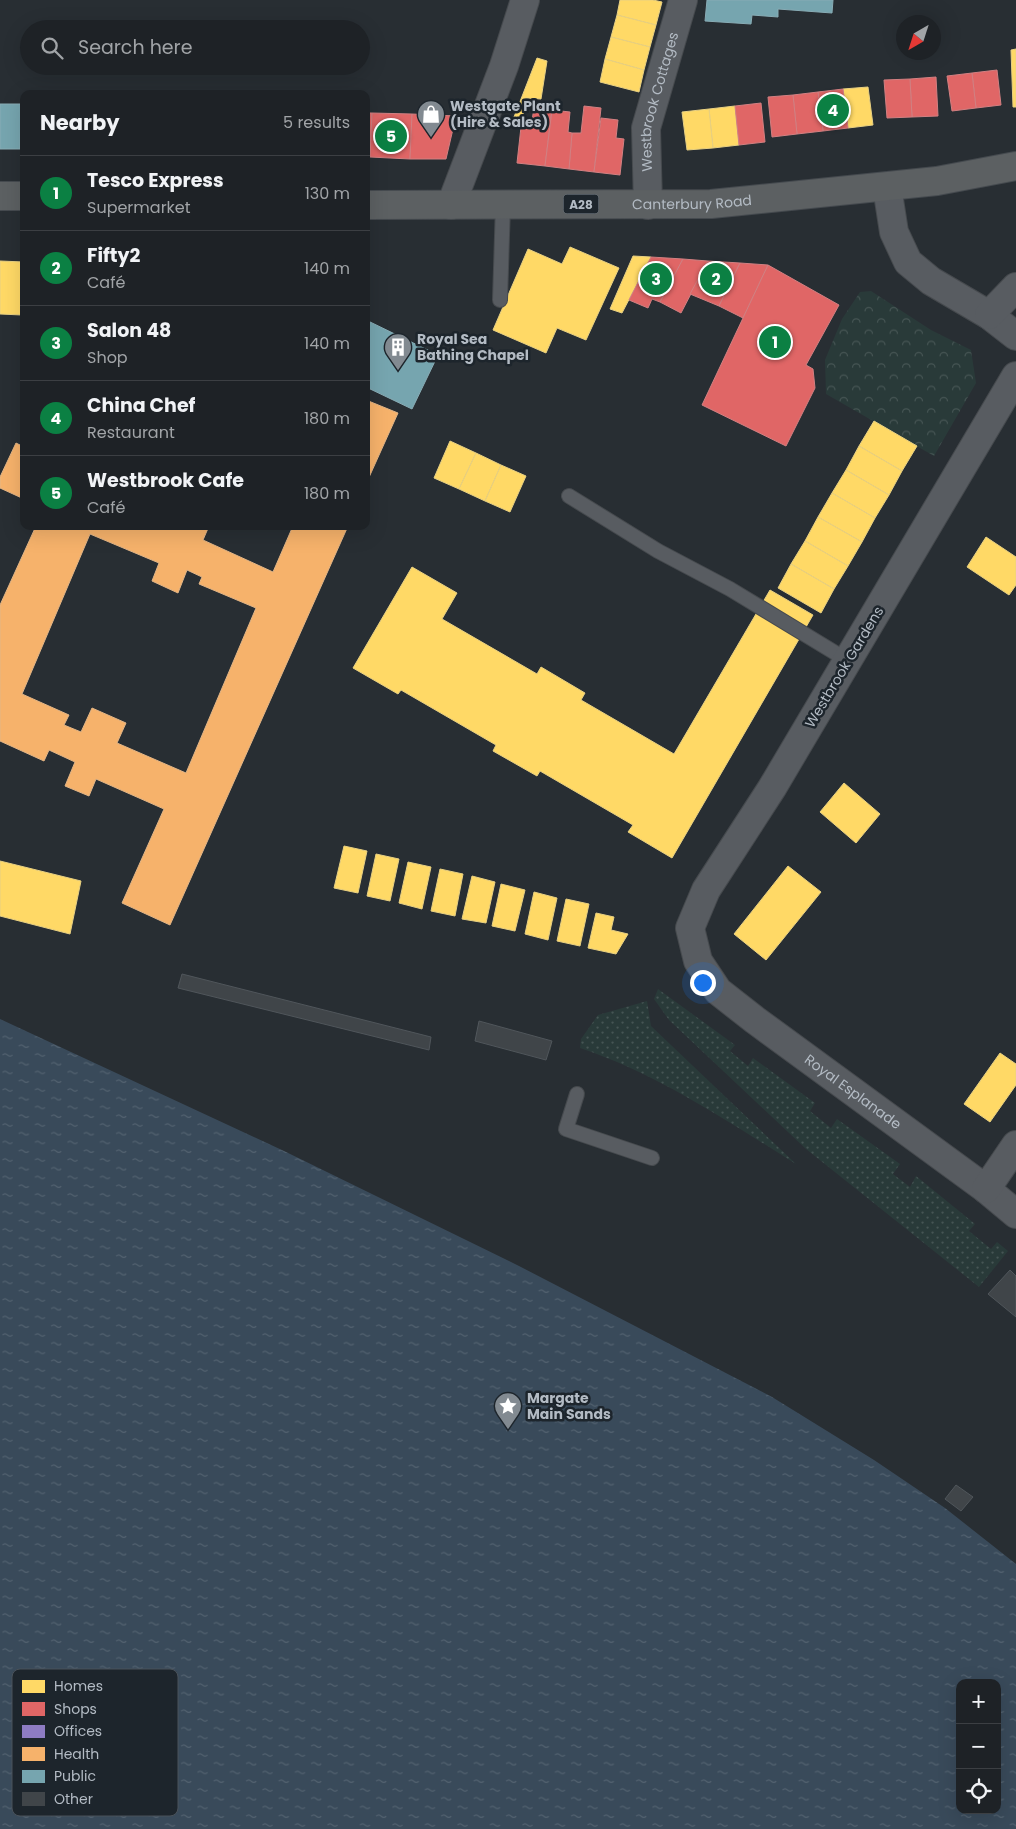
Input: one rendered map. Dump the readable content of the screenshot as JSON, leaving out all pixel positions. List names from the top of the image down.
{
  "streets": {
    "highway": ["Canterbury Road", "A28"],
    "street": ["Westbrook Cottages", "Westbrook Gardens", "Royal Esplanade"]
  },
  "crossings": [
    ["Westbrook Cottages", "Canterbury Road"],
    ["Westbrook Gardens", "Royal Esplanade"]
  ],
  "places": {
    "shop": ["Westgate Plant (Hire & Sales)"],
    "building": ["Royal Sea Bathing Chapel"],
    "place": ["Margate Main Sands"]
  },
  "legend": [
    "Homes",
    "Shops",
    "Offices",
    "Health",
    "Public",
    "Other"
  ],
  "north": "bottom left",
  "page": {
    "search": "Search here",
    "heading": ["Nearby", "5 results"],
    "pins": [
      "4",
      "5",
      "2",
      "3",
      "1"
    ],
    "list": [
      {
        "mark": "1",
        "name": "Tesco Express",
        "note": "Supermarket",
        "value": "130 m"
      },
      {
        "mark": "2",
        "name": "Fifty2",
        "note": "Café",
        "value": "140 m"
      },
      {
        "mark": "3",
        "name": "Salon 48",
        "note": "Shop",
        "value": "140 m"
      },
      {
        "mark": "4",
        "name": "China Chef",
        "note": "Restaurant",
        "value": "180 m"
      },
      {
        "mark": "5",
        "name": "Westbrook Cafe",
        "note": "Café",
        "value": "180 m"
      }
    ],
    "map_buttons": ["+", "−"]
  }
}
